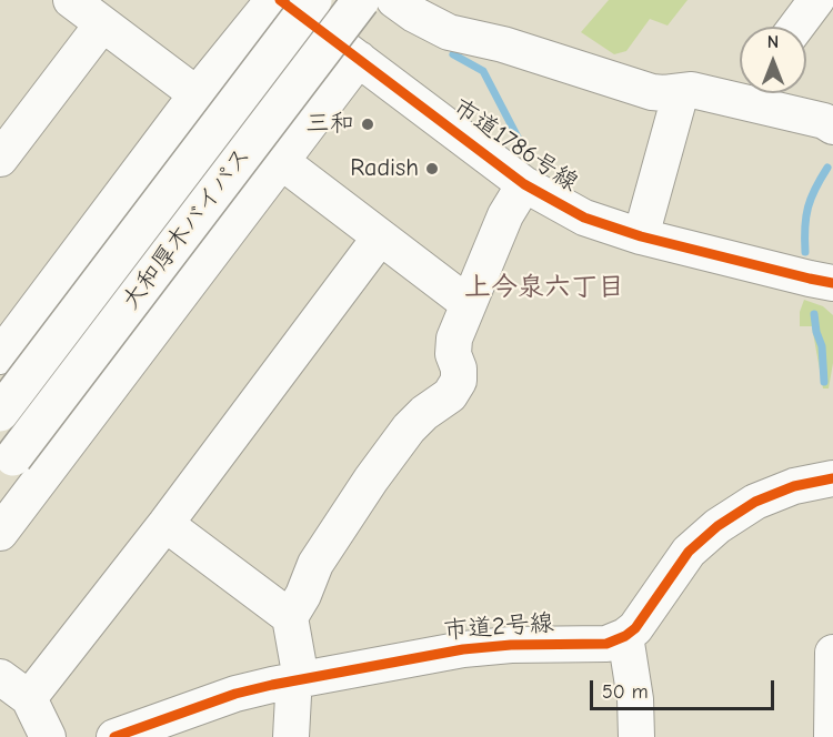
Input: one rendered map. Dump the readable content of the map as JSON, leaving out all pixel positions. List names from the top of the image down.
{
  "streets": {
    "highway": ["大和厚木バイパス"],
    "street": ["市道1786号線", "市道2号線"]
  },
  "districts": ["上今泉六丁目"],
  "places": ["三和", "Radish"],
  "scale_bar": "50 m",
  "north": "top"
}
